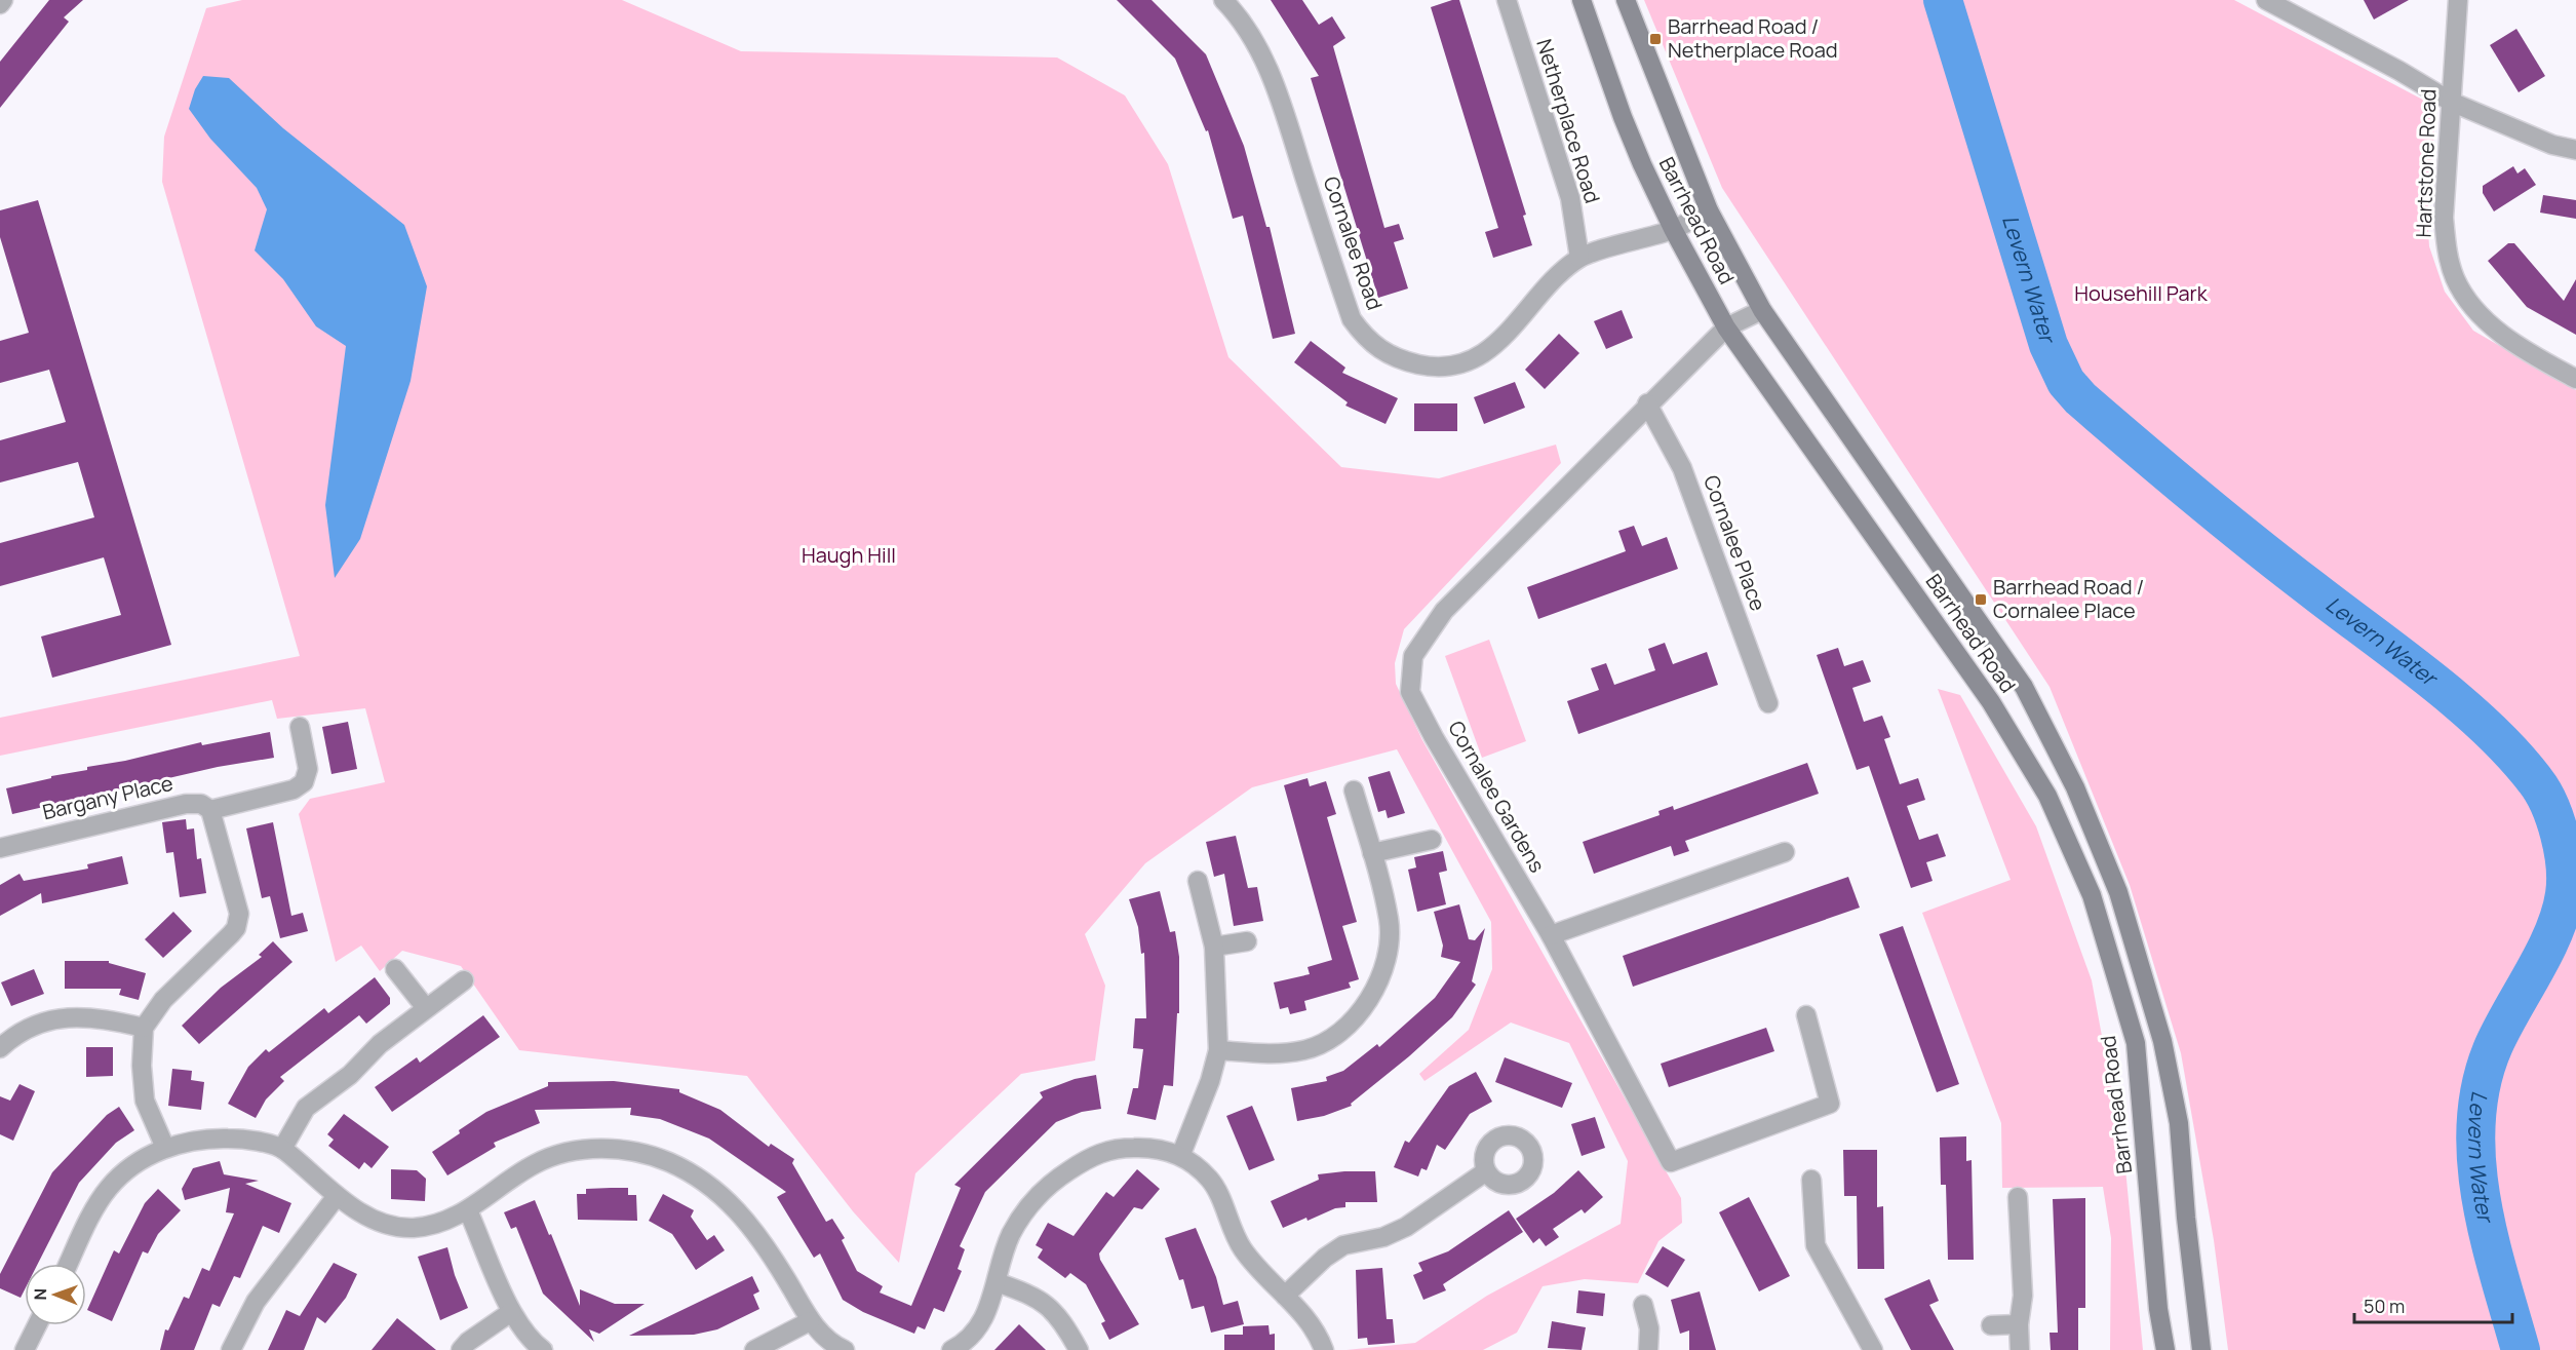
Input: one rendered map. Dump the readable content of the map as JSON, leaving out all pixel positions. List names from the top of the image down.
{
  "streets": {
    "main road": ["Barrhead Road"],
    "street": [
      "Netherplace Road",
      "Hartstone Road",
      "Cornalee Road",
      "Cornalee Place",
      "Cornalee Gardens",
      "Bargany Place"
    ]
  },
  "crossings": [
    ["Netherplace Road", "Cornalee Road"],
    ["Barrhead Road", "Cornalee Road"],
    ["Barrhead Road", "Cornalee Gardens"],
    ["Cornalee Place", "Cornalee Gardens"]
  ],
  "water": ["Levern Water"],
  "parks": ["Househill Park", "Haugh Hill"],
  "places": {
    "transit": ["Barrhead Road / Netherplace Road", "Barrhead Road / Cornalee Place"]
  },
  "scale_bar": "50 m",
  "north": "left"
}
